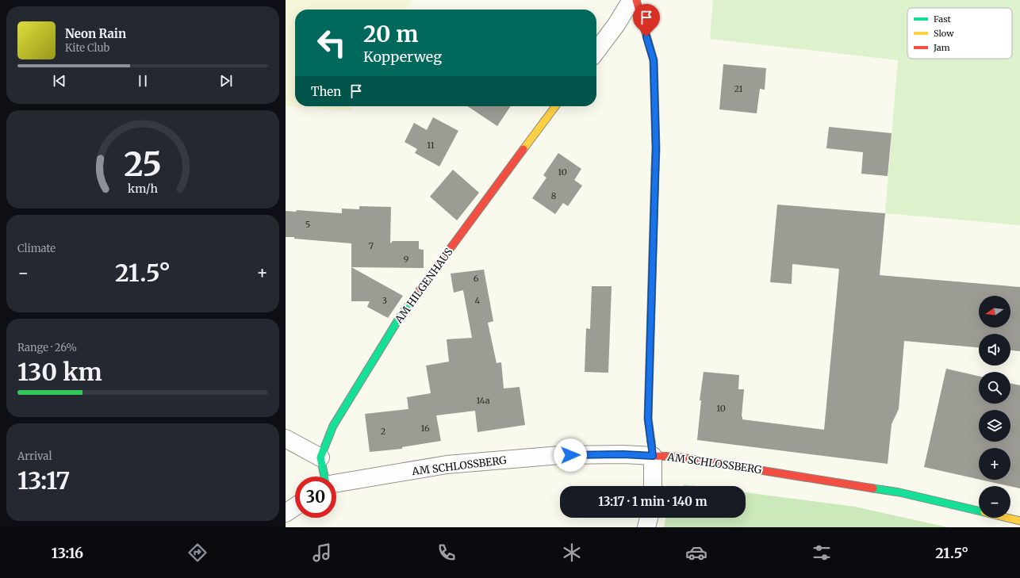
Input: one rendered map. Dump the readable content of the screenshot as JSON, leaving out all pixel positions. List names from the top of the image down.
{
  "streets": {
    "street": ["AM HILGENHAUS", "AM SCHLOSSBERG"]
  },
  "house_numbers": [
    "21",
    "11",
    "10",
    "8",
    "5",
    "7",
    "9",
    "6",
    "3",
    "4",
    "14a",
    "10",
    "16",
    "2"
  ],
  "legend": ["Fast", "Slow", "Jam"],
  "north": "left",
  "page": {
    "turn": ["20 m", "Kopperweg"],
    "song": ["Neon Rain", "Kite Club"],
    "then": "Then",
    "tile": [
      "Climate",
      ["Range · 26%", "130 km"],
      ["Arrival", "13:17"]
    ],
    "heat": ["−", "21.5°", "+"],
    "map_buttons": ["+", "−"],
    "limit": "30",
    "trip": "13:17 · 1 min · 140 m",
    "tabs": ["13:16", "21.5°"],
    "gauge": ["25", "km/h"]
  }
}
